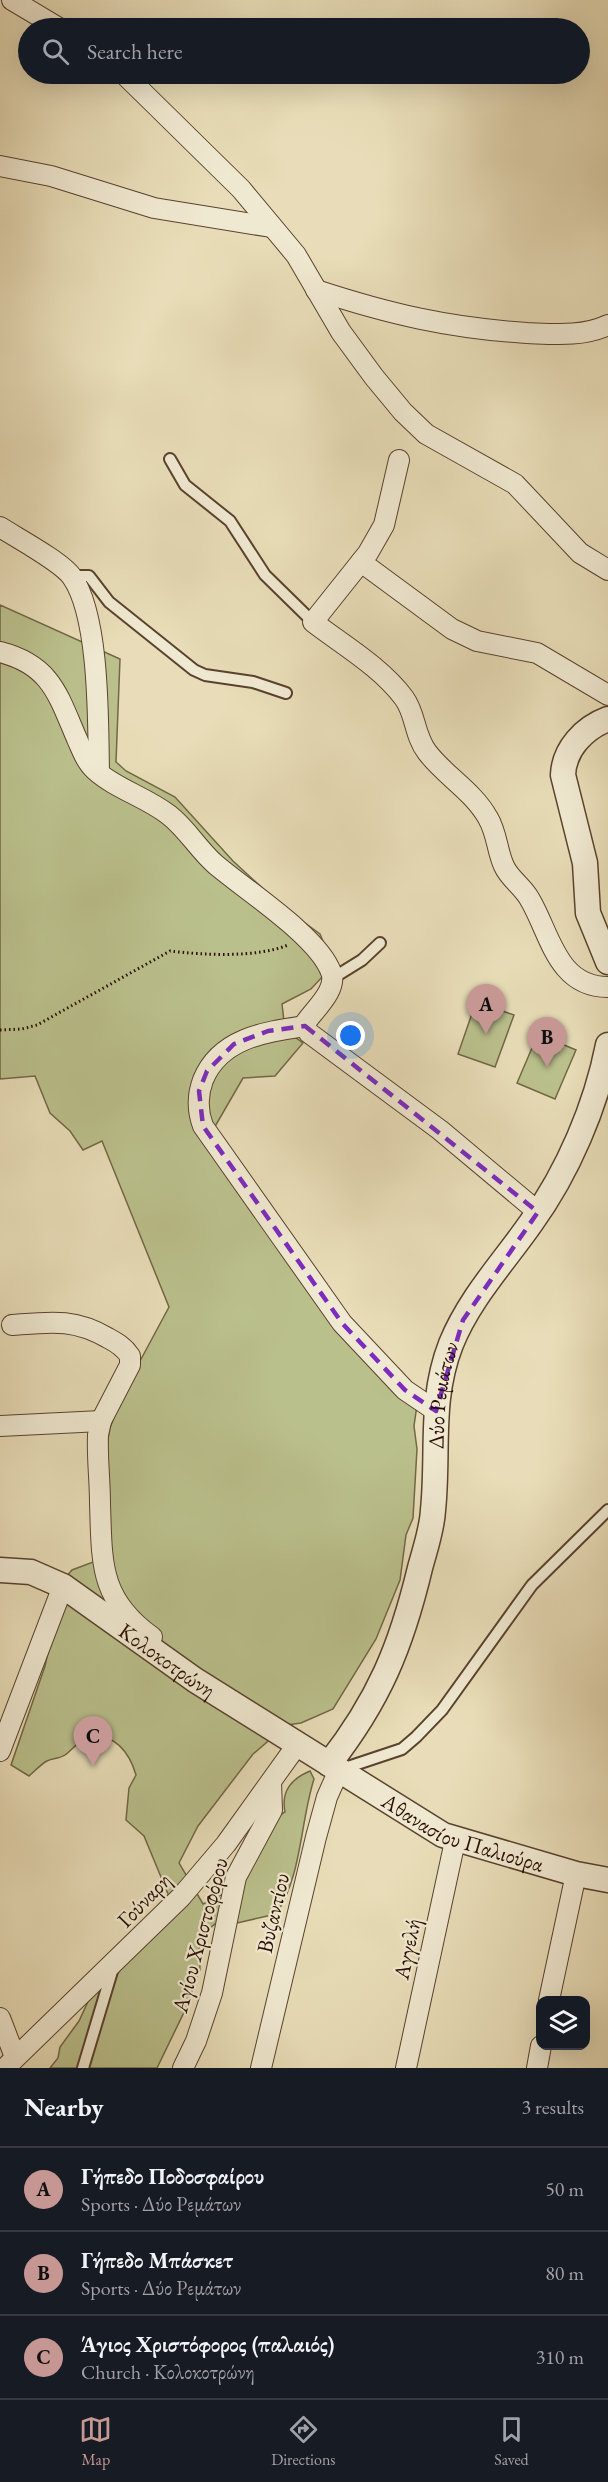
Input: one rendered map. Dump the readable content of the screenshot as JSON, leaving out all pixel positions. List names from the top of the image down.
{
  "streets": {
    "street": [
      "Δύο Ρεμάτων",
      "Κολοκοτρώνη",
      "Αθανασίου Παλιούρα",
      "Γούναρη",
      "Βυζαντίου",
      "Αγίου Χριστοφόρου",
      "Αγγελή"
    ]
  },
  "crossings": [
    ["Δύο Ρεμάτων", "Κολοκοτρώνη"],
    ["Δύο Ρεμάτων", "Αθανασίου Παλιούρα"],
    ["Δύο Ρεμάτων", "Βυζαντίου"],
    ["Κολοκοτρώνη", "Αθανασίου Παλιούρα"],
    ["Κολοκοτρώνη", "Γούναρη"],
    ["Κολοκοτρώνη", "Βυζαντίου"],
    ["Αθανασίου Παλιούρα", "Βυζαντίου"],
    ["Αθανασίου Παλιούρα", "Αγγελή"],
    ["Γούναρη", "Αγίου Χριστοφόρου"]
  ],
  "page": {
    "search": "Search here",
    "pins": ["A", "B", "C"],
    "heading": ["Nearby", "3 results"],
    "list": [
      {
        "mark": "A",
        "name": "Γήπεδο Ποδοσφαίρου",
        "note": "Sports · Δύο Ρεμάτων",
        "value": "50 m"
      },
      {
        "mark": "B",
        "name": "Γήπεδο Μπάσκετ",
        "note": "Sports · Δύο Ρεμάτων",
        "value": "80 m"
      },
      {
        "mark": "C",
        "name": "Άγιος Χριστόφορος (παλαιός)",
        "note": "Church · Κολοκοτρώνη",
        "value": "310 m"
      }
    ],
    "nav": ["Map", "Directions", "Saved"]
  }
}
